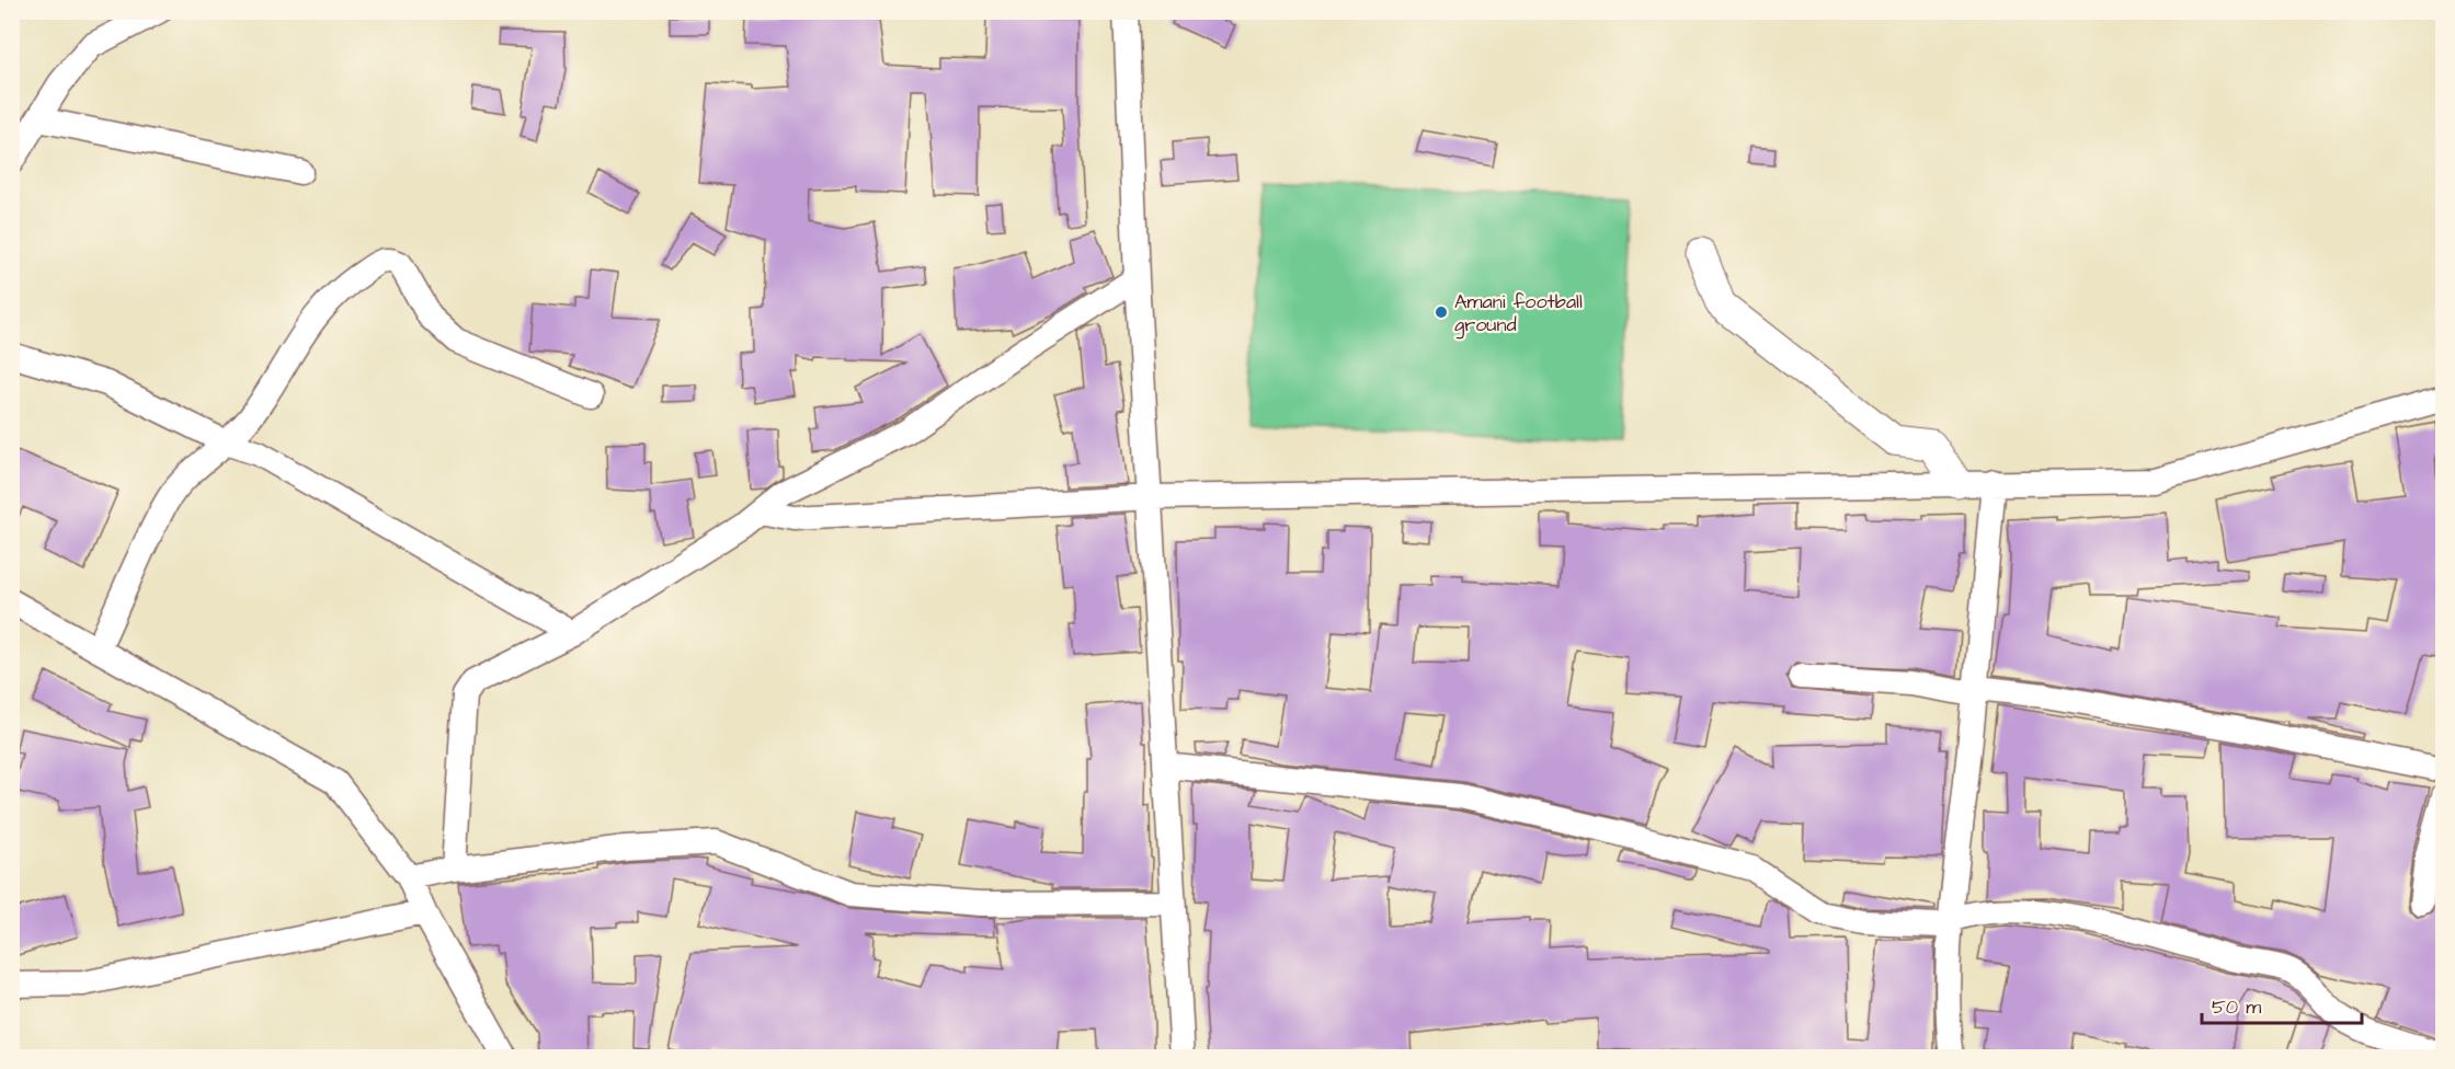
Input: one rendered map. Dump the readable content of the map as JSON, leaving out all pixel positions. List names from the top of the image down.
{
  "places": ["Amani football ground"],
  "scale_bar": "50 m"
}
